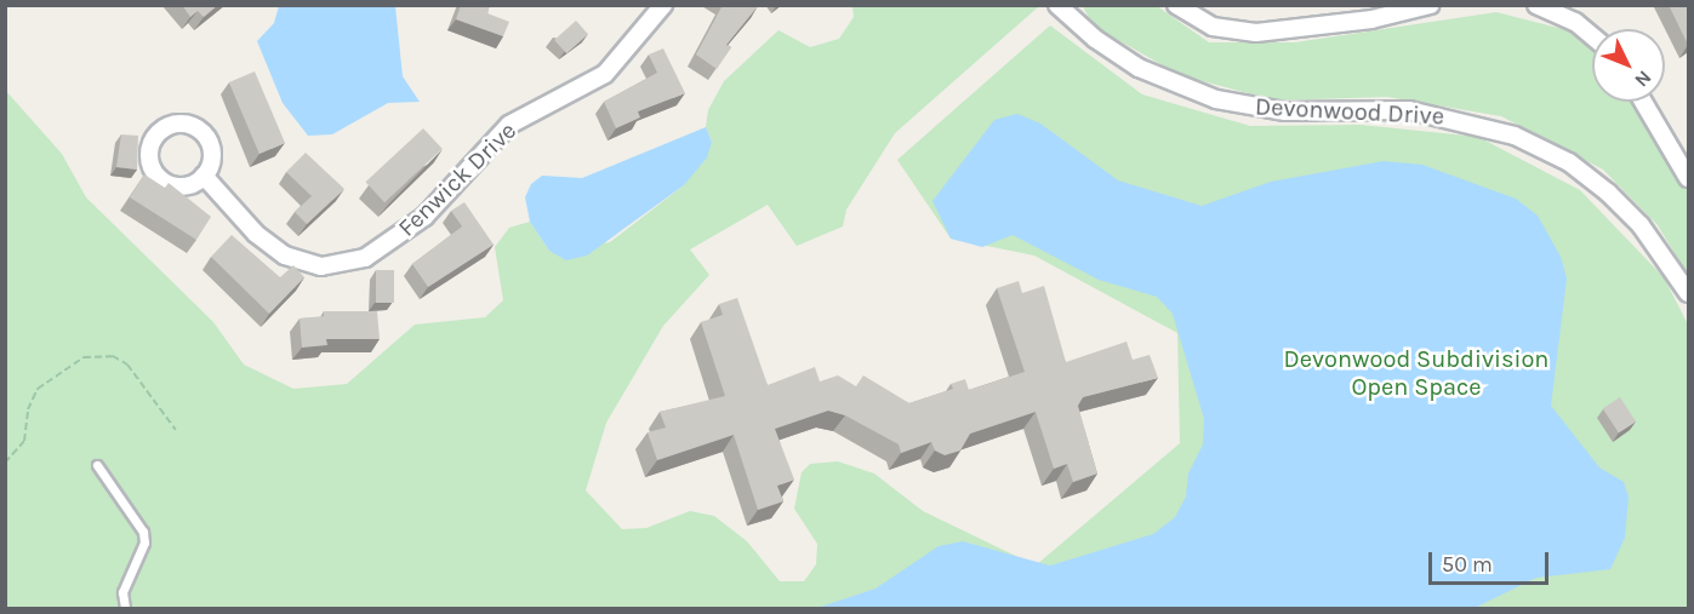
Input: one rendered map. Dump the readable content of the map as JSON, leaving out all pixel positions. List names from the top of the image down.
{
  "streets": {
    "street": ["Devonwood Drive", "Fenwick Drive"]
  },
  "parks": ["Devonwood Subdivision Open Space"],
  "scale_bar": "50 m",
  "north": "bottom right"
}
